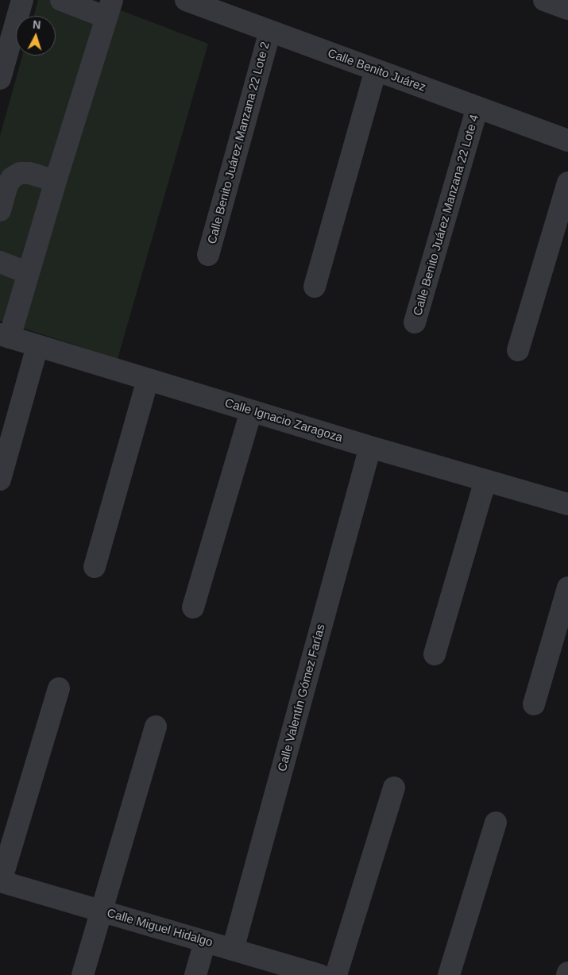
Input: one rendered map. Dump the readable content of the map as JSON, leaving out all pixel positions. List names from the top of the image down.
{
  "streets": {
    "street": [
      "Calle Benito Juárez",
      "Calle Benito Juárez Manzana 22 Lote 2",
      "Calle Benito Juárez Manzana 22 Lote 4",
      "Calle Ignacio Zaragoza",
      "Calle Valentín Gómez Farías",
      "Calle Miguel Hidalgo"
    ]
  },
  "crossings": [
    ["Calle Benito Juárez", "Calle Benito Juárez Manzana 22 Lote 2"],
    ["Calle Benito Juárez", "Calle Benito Juárez Manzana 22 Lote 4"],
    ["Calle Ignacio Zaragoza", "Calle Valentín Gómez Farías"],
    ["Calle Valentín Gómez Farías", "Calle Miguel Hidalgo"]
  ],
  "north": "top"
}
